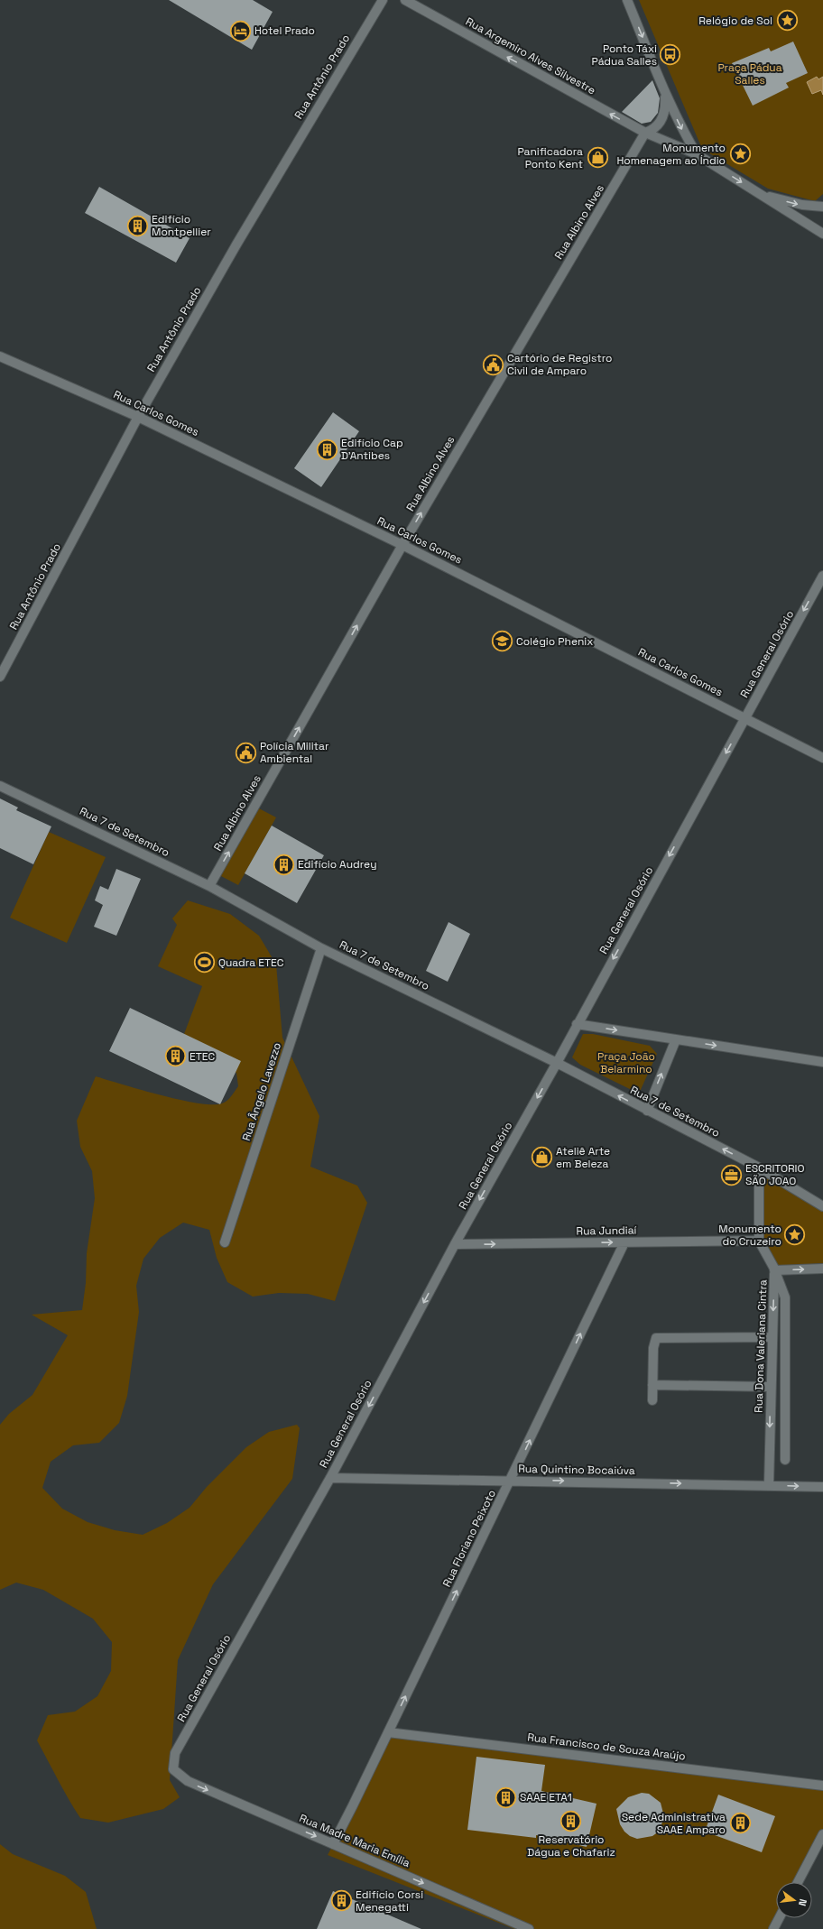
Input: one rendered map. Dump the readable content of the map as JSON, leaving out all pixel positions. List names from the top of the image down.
{
  "streets": {
    "street": [
      "Rua Argemiro Alves Silvestre",
      "Rua Antônio Prado",
      "Rua Albino Alves",
      "Rua Carlos Gomes",
      "Rua General Osório",
      "Rua 7 de Setembro",
      "Rua Ângelo Lavezzo",
      "Rua Jundiaí",
      "Rua Dona Valeriana Cintra",
      "Rua Quintino Bocaiúva",
      "Rua Floriano Peixoto",
      "Rua Francisco de Souza Araújo",
      "Rua Madre Maria Emília"
    ]
  },
  "crossings": [
    ["Rua Argemiro Alves Silvestre", "Rua Albino Alves"],
    ["Rua Antônio Prado", "Rua Carlos Gomes"],
    ["Rua Albino Alves", "Rua Carlos Gomes"],
    ["Rua Albino Alves", "Rua 7 de Setembro"],
    ["Rua Carlos Gomes", "Rua General Osório"],
    ["Rua General Osório", "Rua 7 de Setembro"],
    ["Rua General Osório", "Rua Jundiaí"],
    ["Rua General Osório", "Rua Quintino Bocaiúva"],
    ["Rua General Osório", "Rua Madre Maria Emília"],
    ["Rua 7 de Setembro", "Rua Ângelo Lavezzo"],
    ["Rua Jundiaí", "Rua Floriano Peixoto"],
    ["Rua Dona Valeriana Cintra", "Rua Quintino Bocaiúva"],
    ["Rua Quintino Bocaiúva", "Rua Floriano Peixoto"],
    ["Rua Floriano Peixoto", "Rua Francisco de Souza Araújo"],
    ["Rua Floriano Peixoto", "Rua Madre Maria Emília"]
  ],
  "one_way": [
    "Rua Argemiro Alves Silvestre",
    "Rua Albino Alves",
    "Rua General Osório",
    "Rua Jundiaí",
    "Rua Quintino Bocaiúva",
    "Rua Floriano Peixoto",
    "Rua Madre Maria Emília"
  ],
  "parks": ["Praça Pádua Salles", "Praça João Belarmino"],
  "places": {
    "place": ["Relógio de Sol", "Monumento Homenagem ao Índio", "Monumento do Cruzeiro"],
    "hotel": ["Hotel Prado"],
    "bus stop": ["Ponto Táxi Pádua Salles"],
    "shop": ["Panificadora Ponto Kent", "Ateliê Arte em Beleza"],
    "building": [
      "Edifício Montpellier",
      "Edifício Cap D'Antibes",
      "Edifício Audrey",
      "ETEC",
      "SAAE ETA1",
      "Reservatório Dágua e Chafariz",
      "Sede Administrativa SAAE Amparo",
      "Edifício Corsi Menegatti"
    ],
    "public building": ["Cartório de Registro Civil de Amparo", "Polícia Militar Ambiental"],
    "school or university": ["Colégio Phenix"],
    "sports": ["Quadra ETEC"],
    "office": ["ESCRITORIO SÃO JOAO"]
  },
  "north": "right"
}
